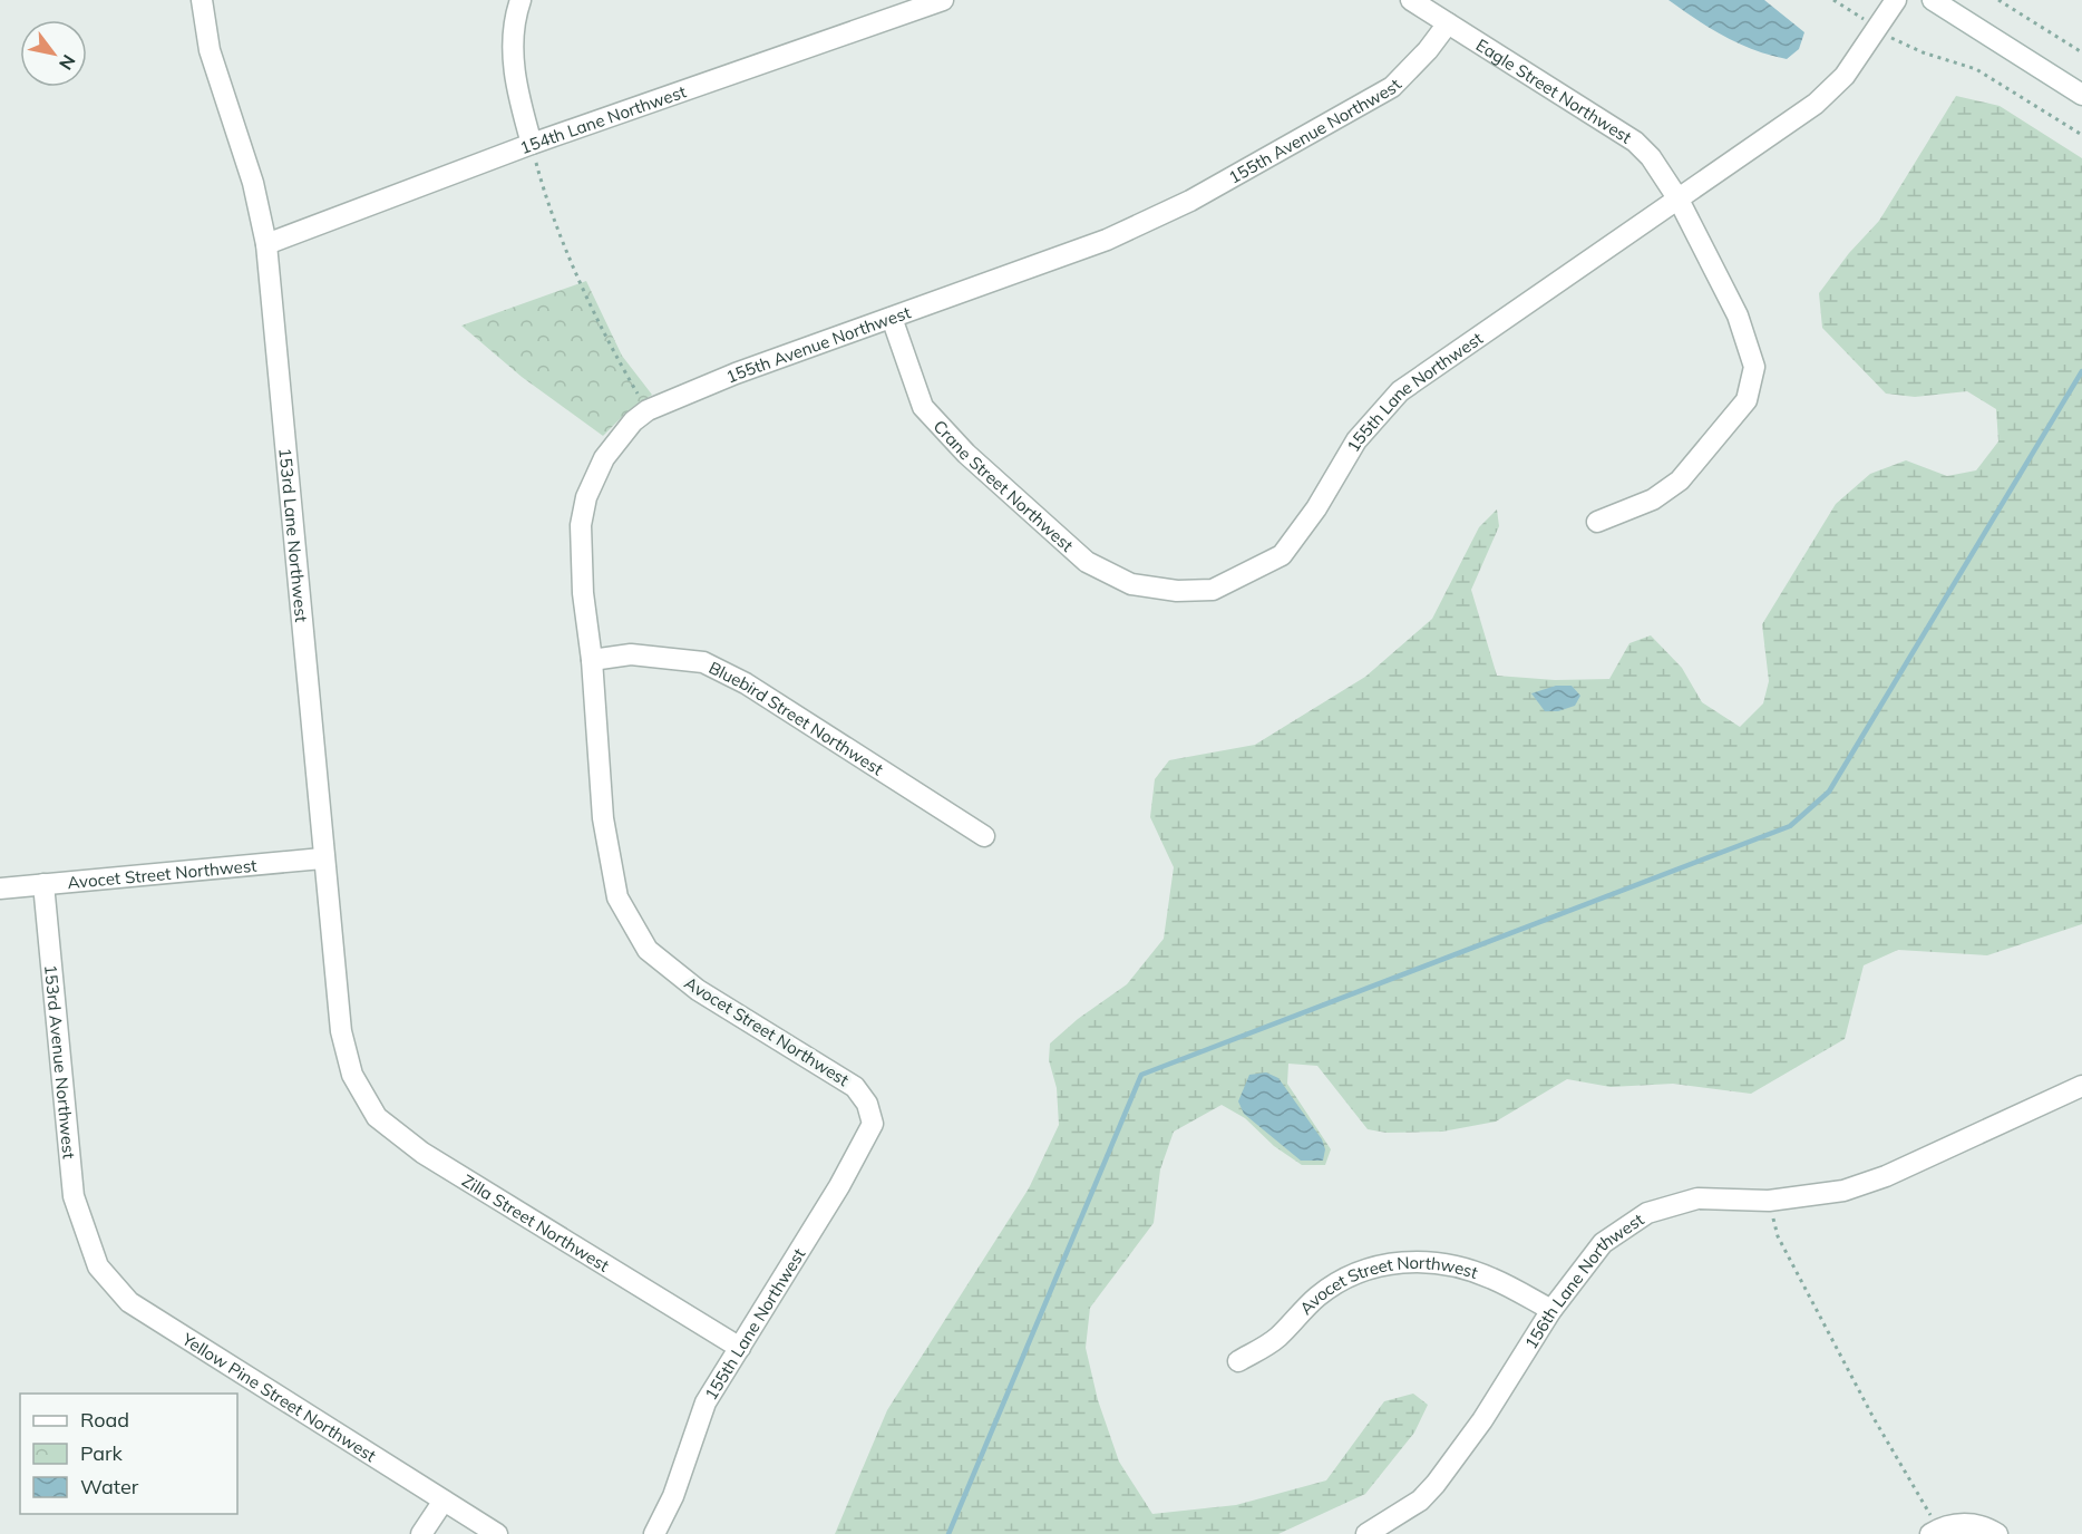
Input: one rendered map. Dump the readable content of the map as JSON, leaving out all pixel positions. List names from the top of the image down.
{
  "streets": {
    "street": [
      "Eagle Street Northwest",
      "154th Lane Northwest",
      "155th Avenue Northwest",
      "155th Lane Northwest",
      "Crane Street Northwest",
      "153rd Lane Northwest",
      "Bluebird Street Northwest",
      "Avocet Street Northwest",
      "153rd Avenue Northwest",
      "Zilla Street Northwest",
      "156th Lane Northwest",
      "Yellow Pine Street Northwest"
    ]
  },
  "crossings": [
    ["Eagle Street Northwest", "155th Avenue Northwest"],
    ["Eagle Street Northwest", "155th Lane Northwest"],
    ["154th Lane Northwest", "153rd Lane Northwest"],
    ["155th Avenue Northwest", "Crane Street Northwest"],
    ["155th Avenue Northwest", "Bluebird Street Northwest"],
    ["155th Avenue Northwest", "Avocet Street Northwest"],
    ["155th Lane Northwest", "Crane Street Northwest"],
    ["155th Lane Northwest", "Avocet Street Northwest"],
    ["155th Lane Northwest", "Zilla Street Northwest"],
    ["153rd Lane Northwest", "Avocet Street Northwest"],
    ["153rd Lane Northwest", "Zilla Street Northwest"],
    ["Avocet Street Northwest", "153rd Avenue Northwest"],
    ["Avocet Street Northwest", "156th Lane Northwest"],
    ["153rd Avenue Northwest", "Yellow Pine Street Northwest"]
  ],
  "legend": ["Road", "Park", "Water"],
  "north": "bottom right"
}
